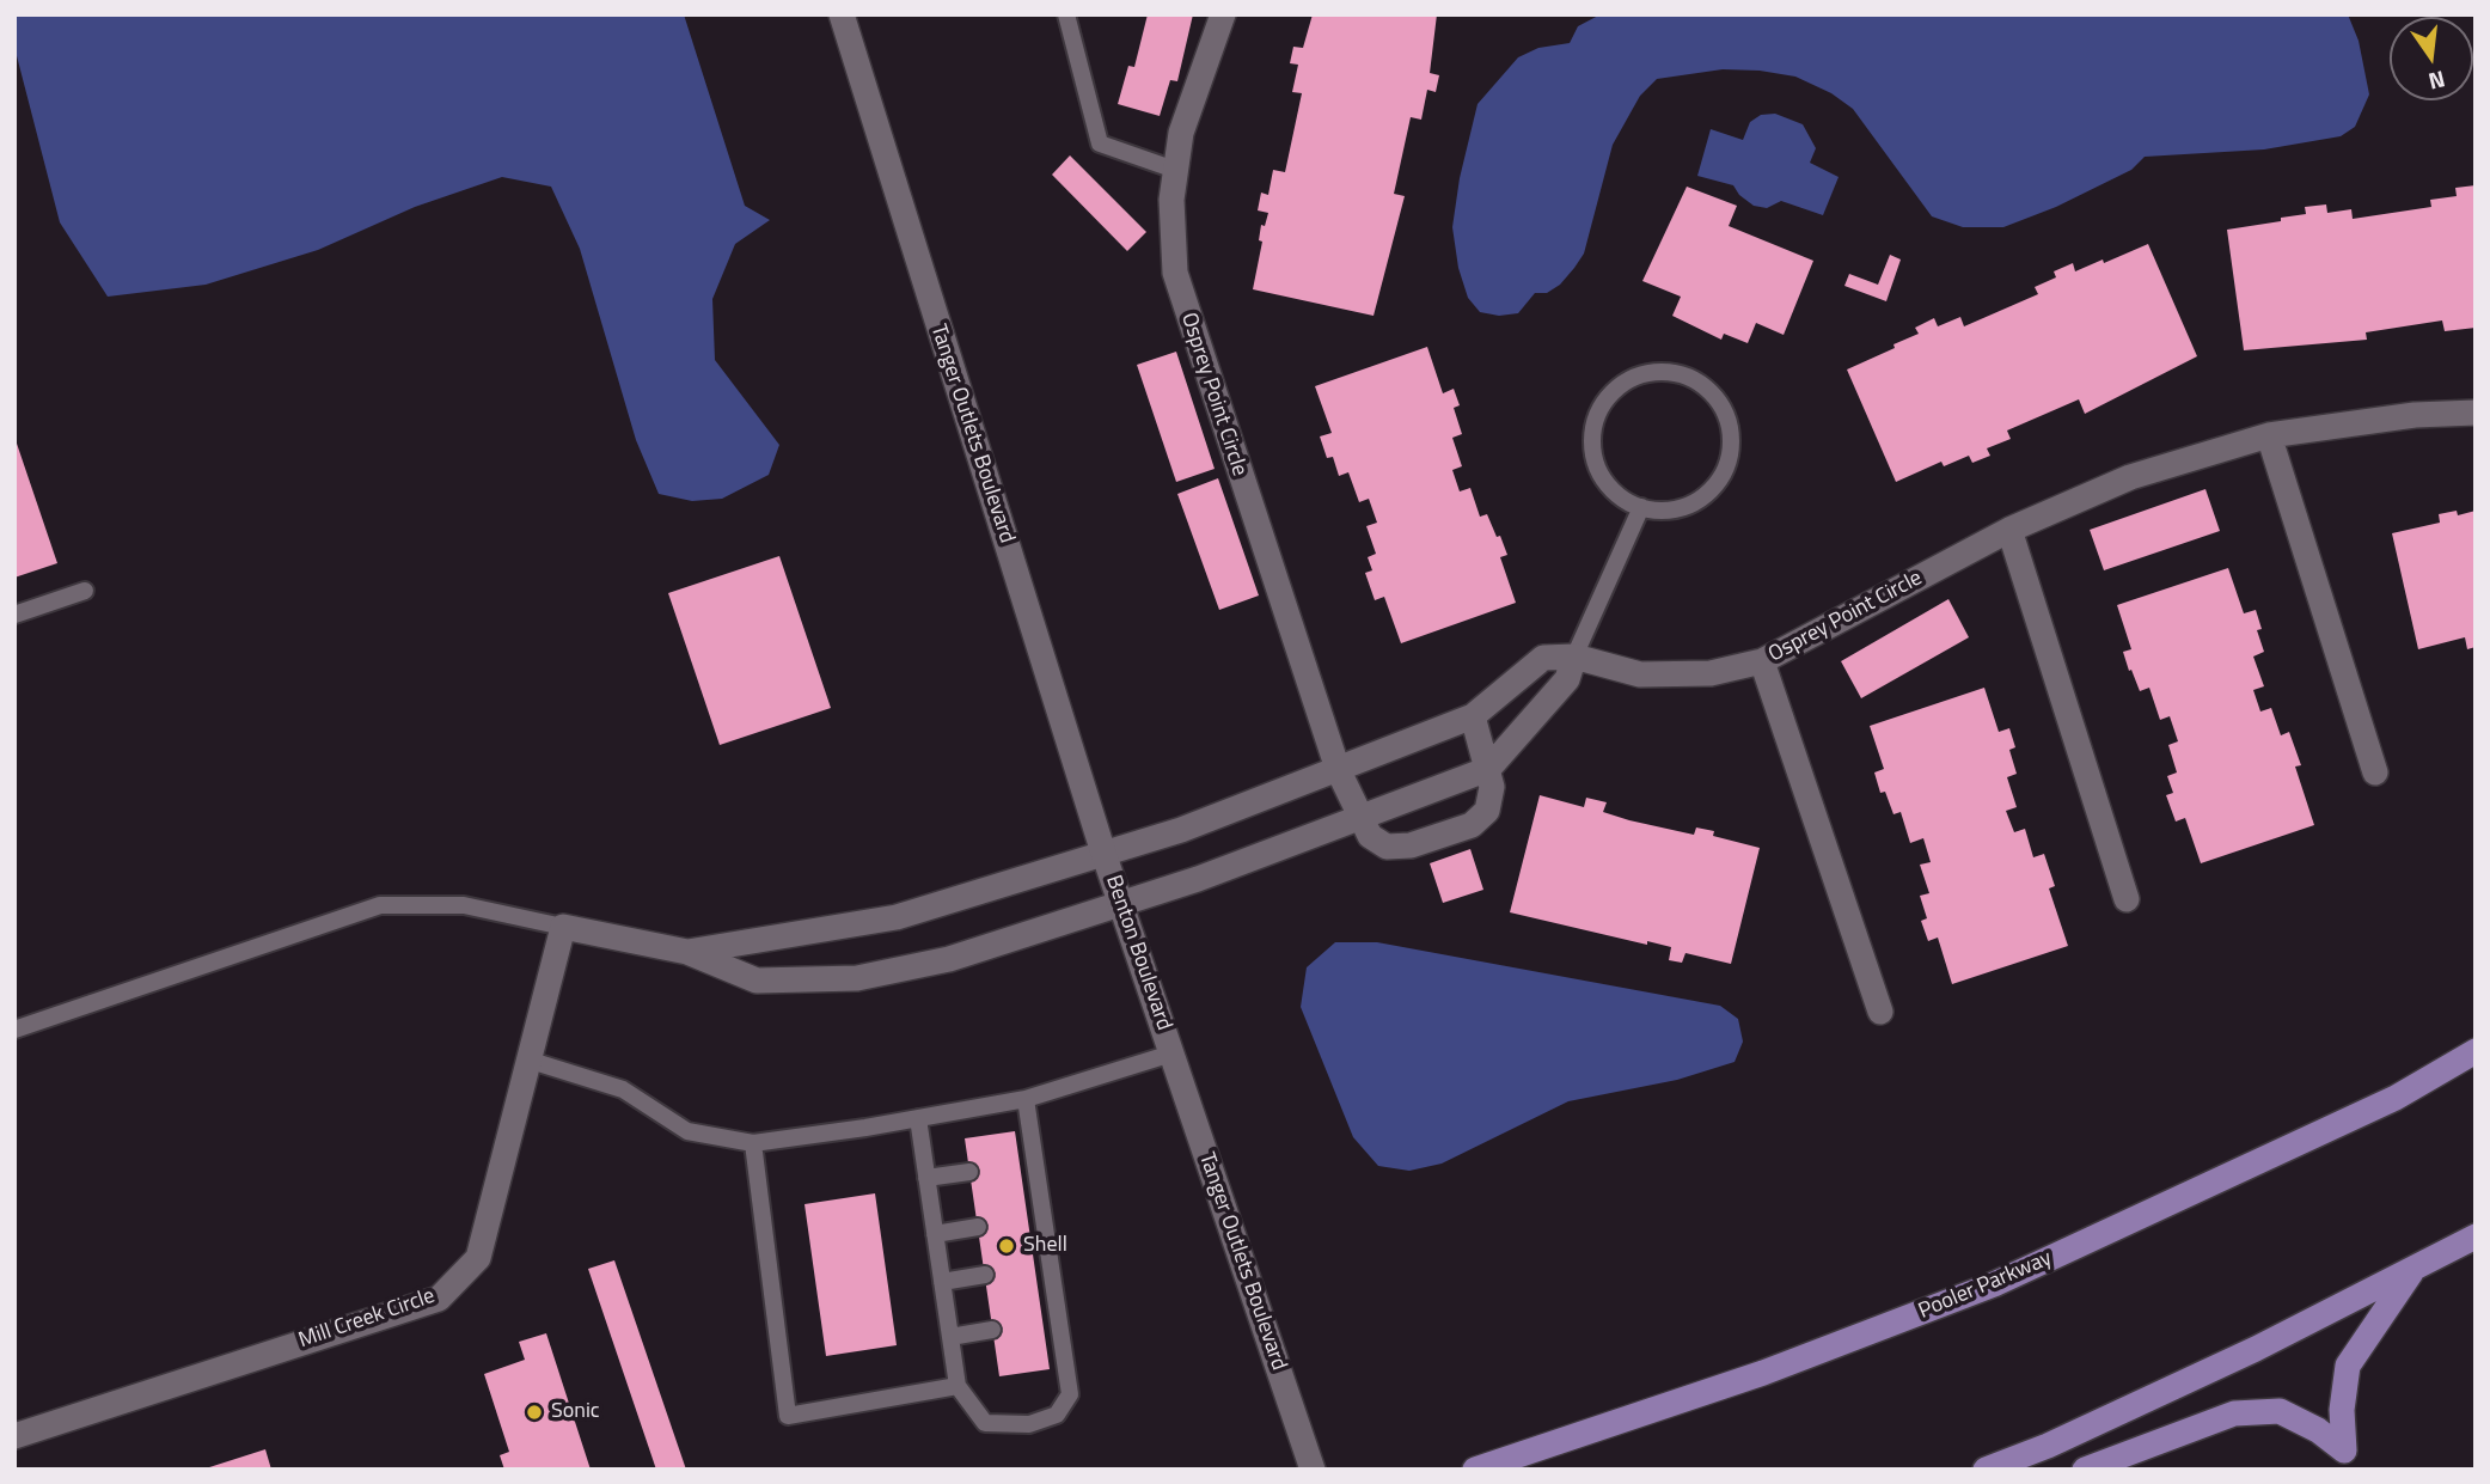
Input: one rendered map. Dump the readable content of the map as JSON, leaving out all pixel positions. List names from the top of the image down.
{
  "streets": {
    "main road": ["Pooler Parkway"],
    "street": [
      "Osprey Point Circle",
      "Tanger Outlets Boulevard",
      "Benton Boulevard",
      "Mill Creek Circle"
    ]
  },
  "crossings": [
    ["Osprey Point Circle", "Tanger Outlets Boulevard"],
    ["Osprey Point Circle", "Benton Boulevard"],
    ["Tanger Outlets Boulevard", "Benton Boulevard"]
  ],
  "places": ["Shell", "Sonic"],
  "north": "bottom"
}
